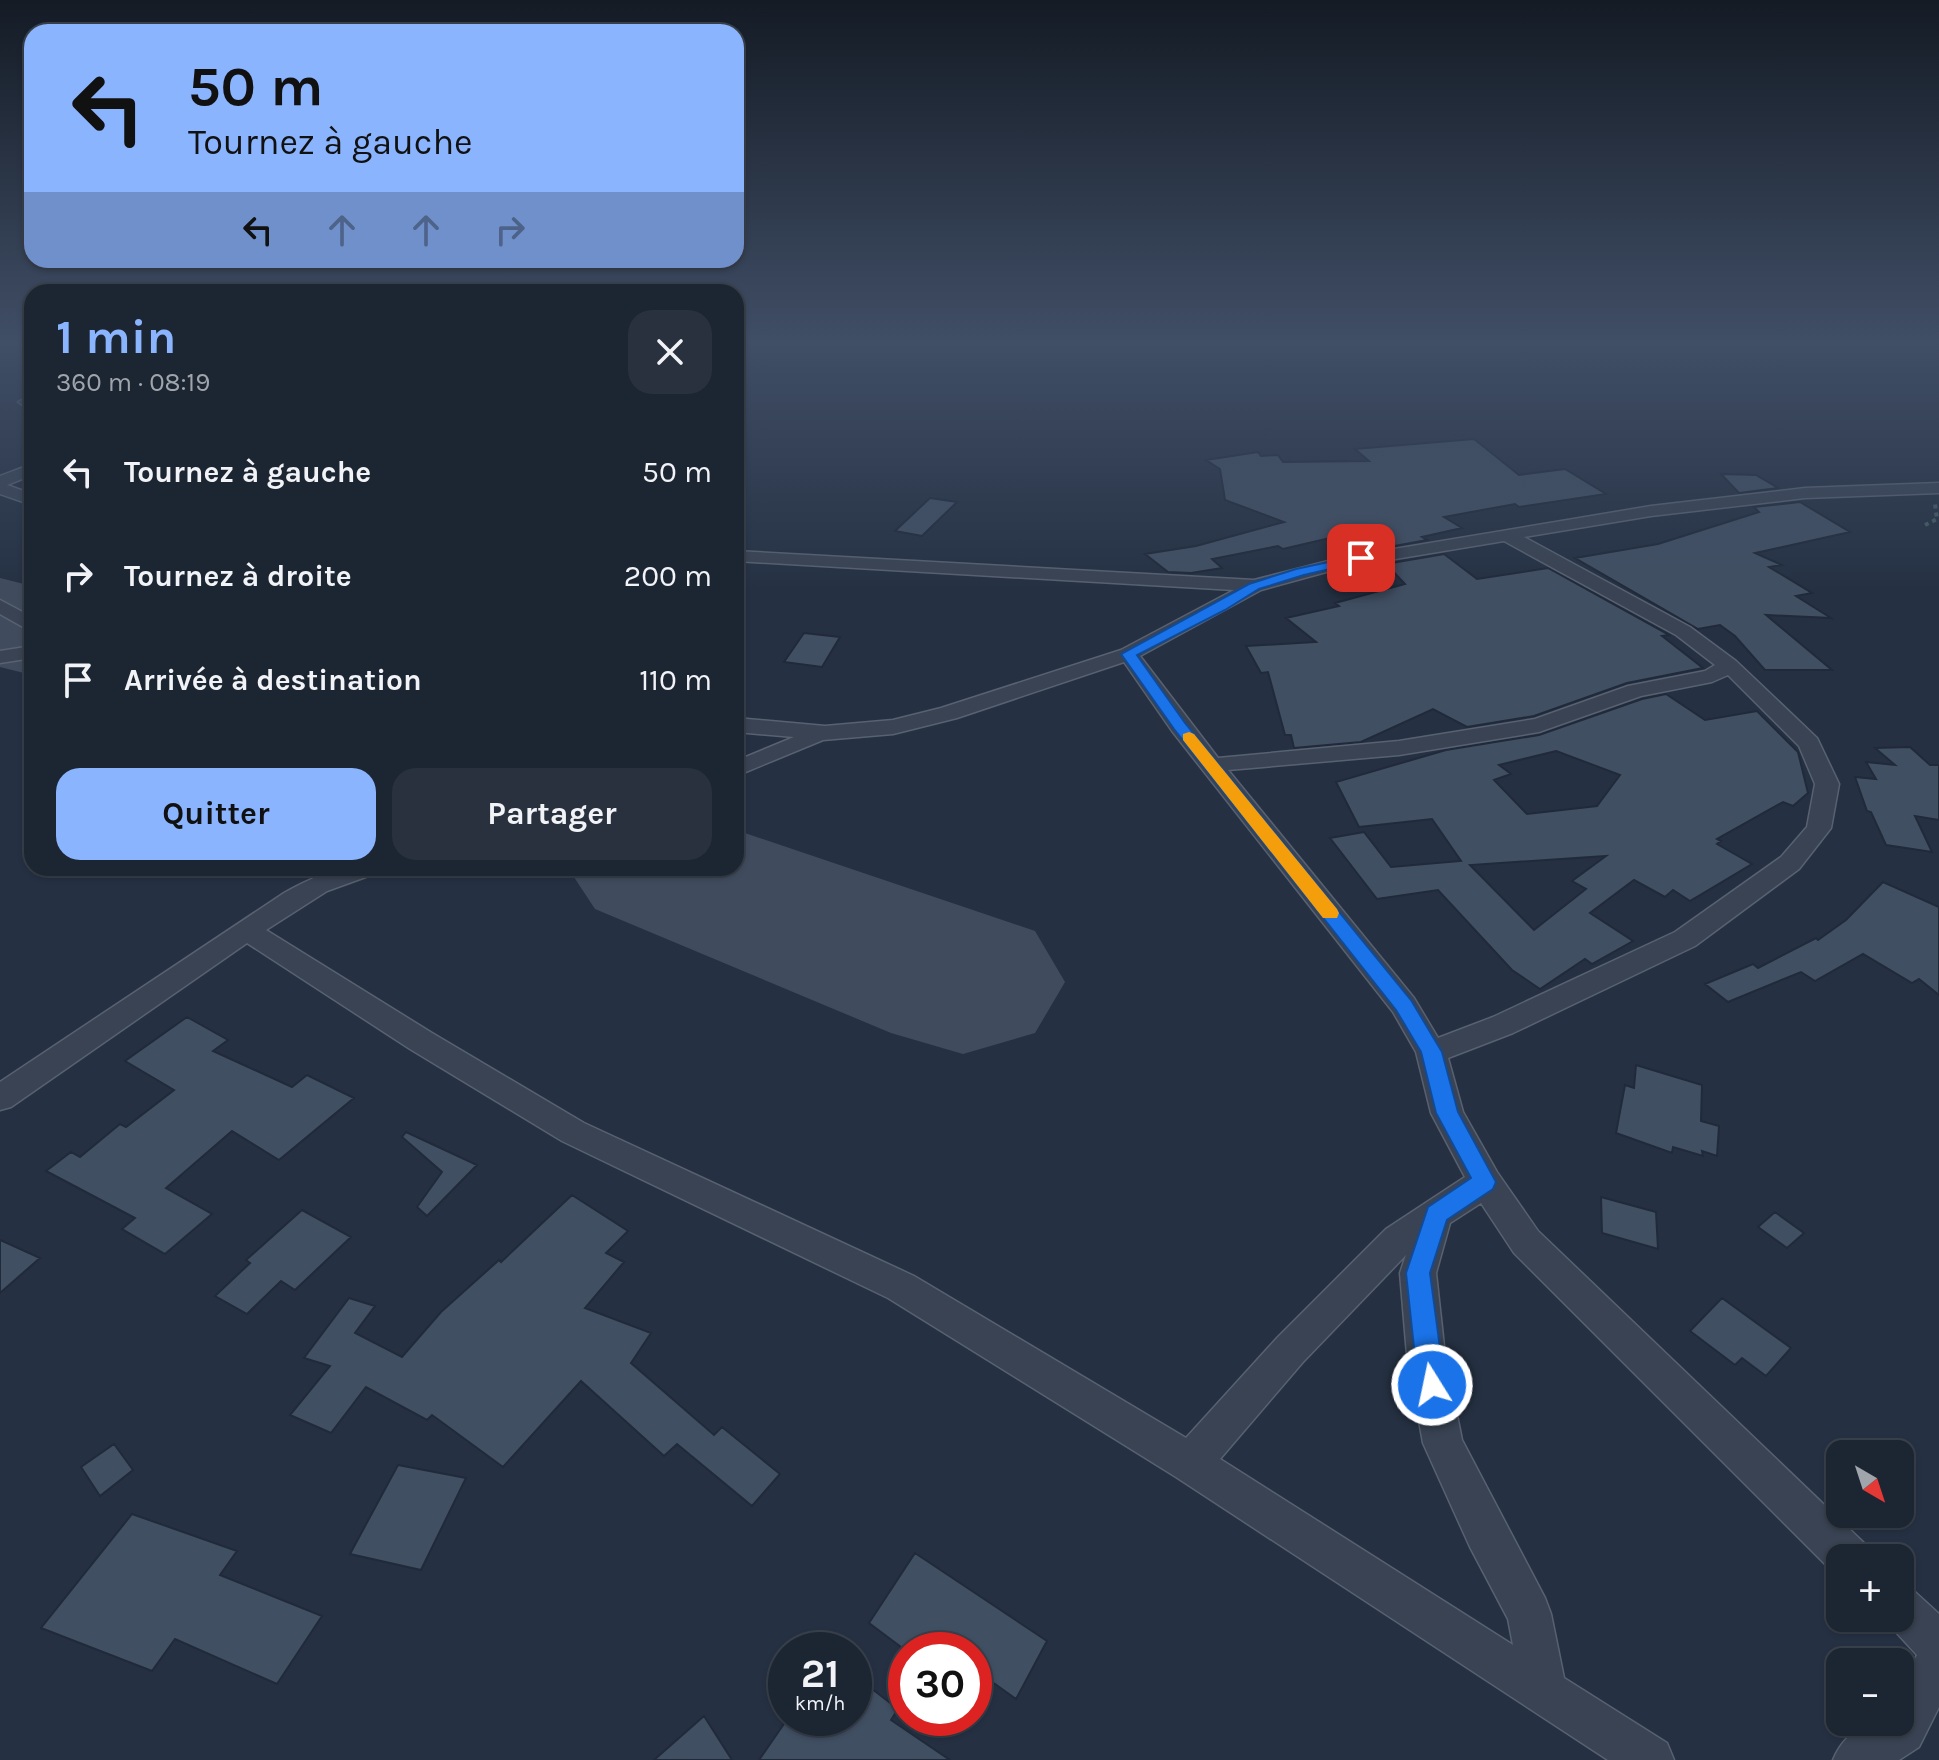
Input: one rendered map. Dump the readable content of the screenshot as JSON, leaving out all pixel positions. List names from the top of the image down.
{
  "north": "bottom right",
  "page": {
    "turn": ["50 m", "Tournez à gauche"],
    "heading": ["1 min", "360 m · 08:19"],
    "list": [
      {
        "name": "Tournez à gauche",
        "value": "50 m"
      },
      {
        "name": "Tournez à droite",
        "value": "200 m"
      },
      {
        "name": "Arrivée à destination",
        "value": "110 m"
      }
    ],
    "buttons": ["Quitter", "Partager"],
    "map_buttons": ["+", "−"],
    "speed": "21 km/h",
    "limit": "30"
  }
}
